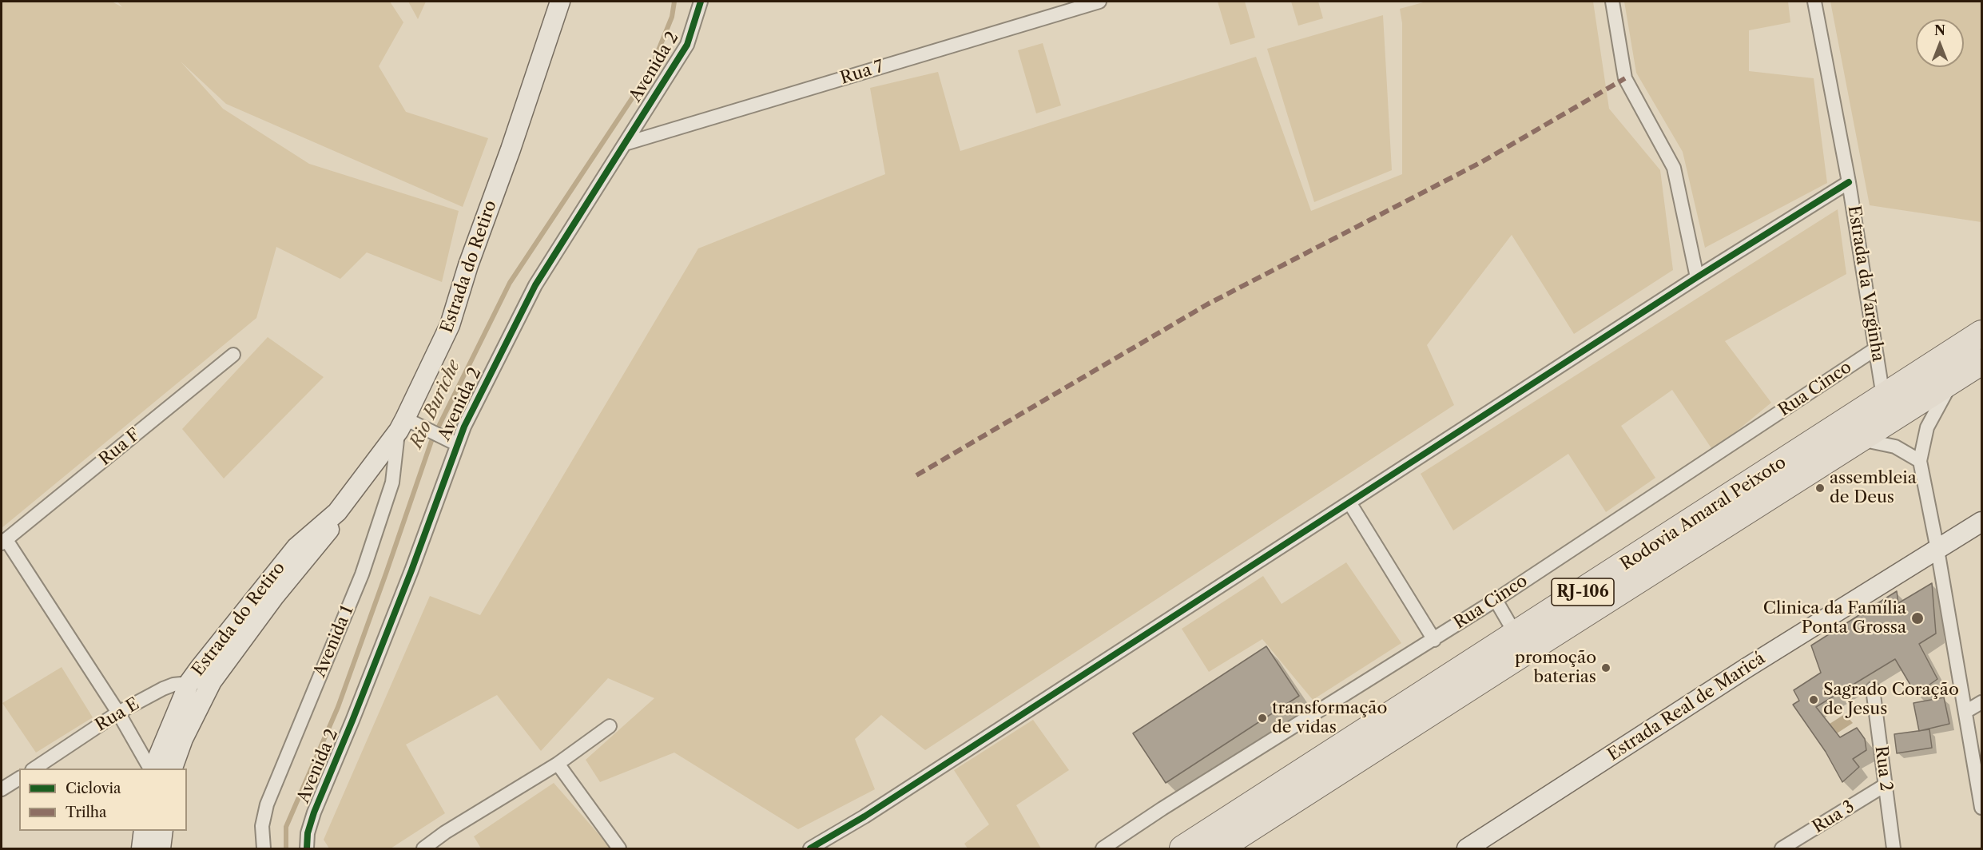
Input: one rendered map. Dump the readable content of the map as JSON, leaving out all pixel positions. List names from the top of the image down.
{
  "streets": {
    "highway": ["Rodovia Amaral Peixoto", "RJ-106"],
    "street": [
      "Avenida 2",
      "Rua 7",
      "Estrada do Retiro",
      "Estrada da Varginha",
      "Rua Cinco",
      "Rua F",
      "Avenida 1",
      "Estrada Real de Maricá",
      "Rua E",
      "Rua 2",
      "Rua 3"
    ]
  },
  "crossings": [
    ["Avenida 2", "Rua 7"],
    ["Estrada do Retiro", "Avenida 1"],
    ["Estrada do Retiro", "Rua E"],
    ["Estrada da Varginha", "Rua Cinco"],
    ["Estrada da Varginha", "Rodovia Amaral Peixoto"],
    ["Rua F", "Rua E"],
    ["Rua 2", "Rua 3"]
  ],
  "water": ["Rio Buriche"],
  "places": [
    "assembleia de Deus",
    "Clinica da Família Ponta Grossa",
    "promoção baterias",
    "Sagrado Coração de Jesus",
    "transformação de vidas"
  ],
  "legend": ["Ciclovia", "Trilha"],
  "north": "top"
}
